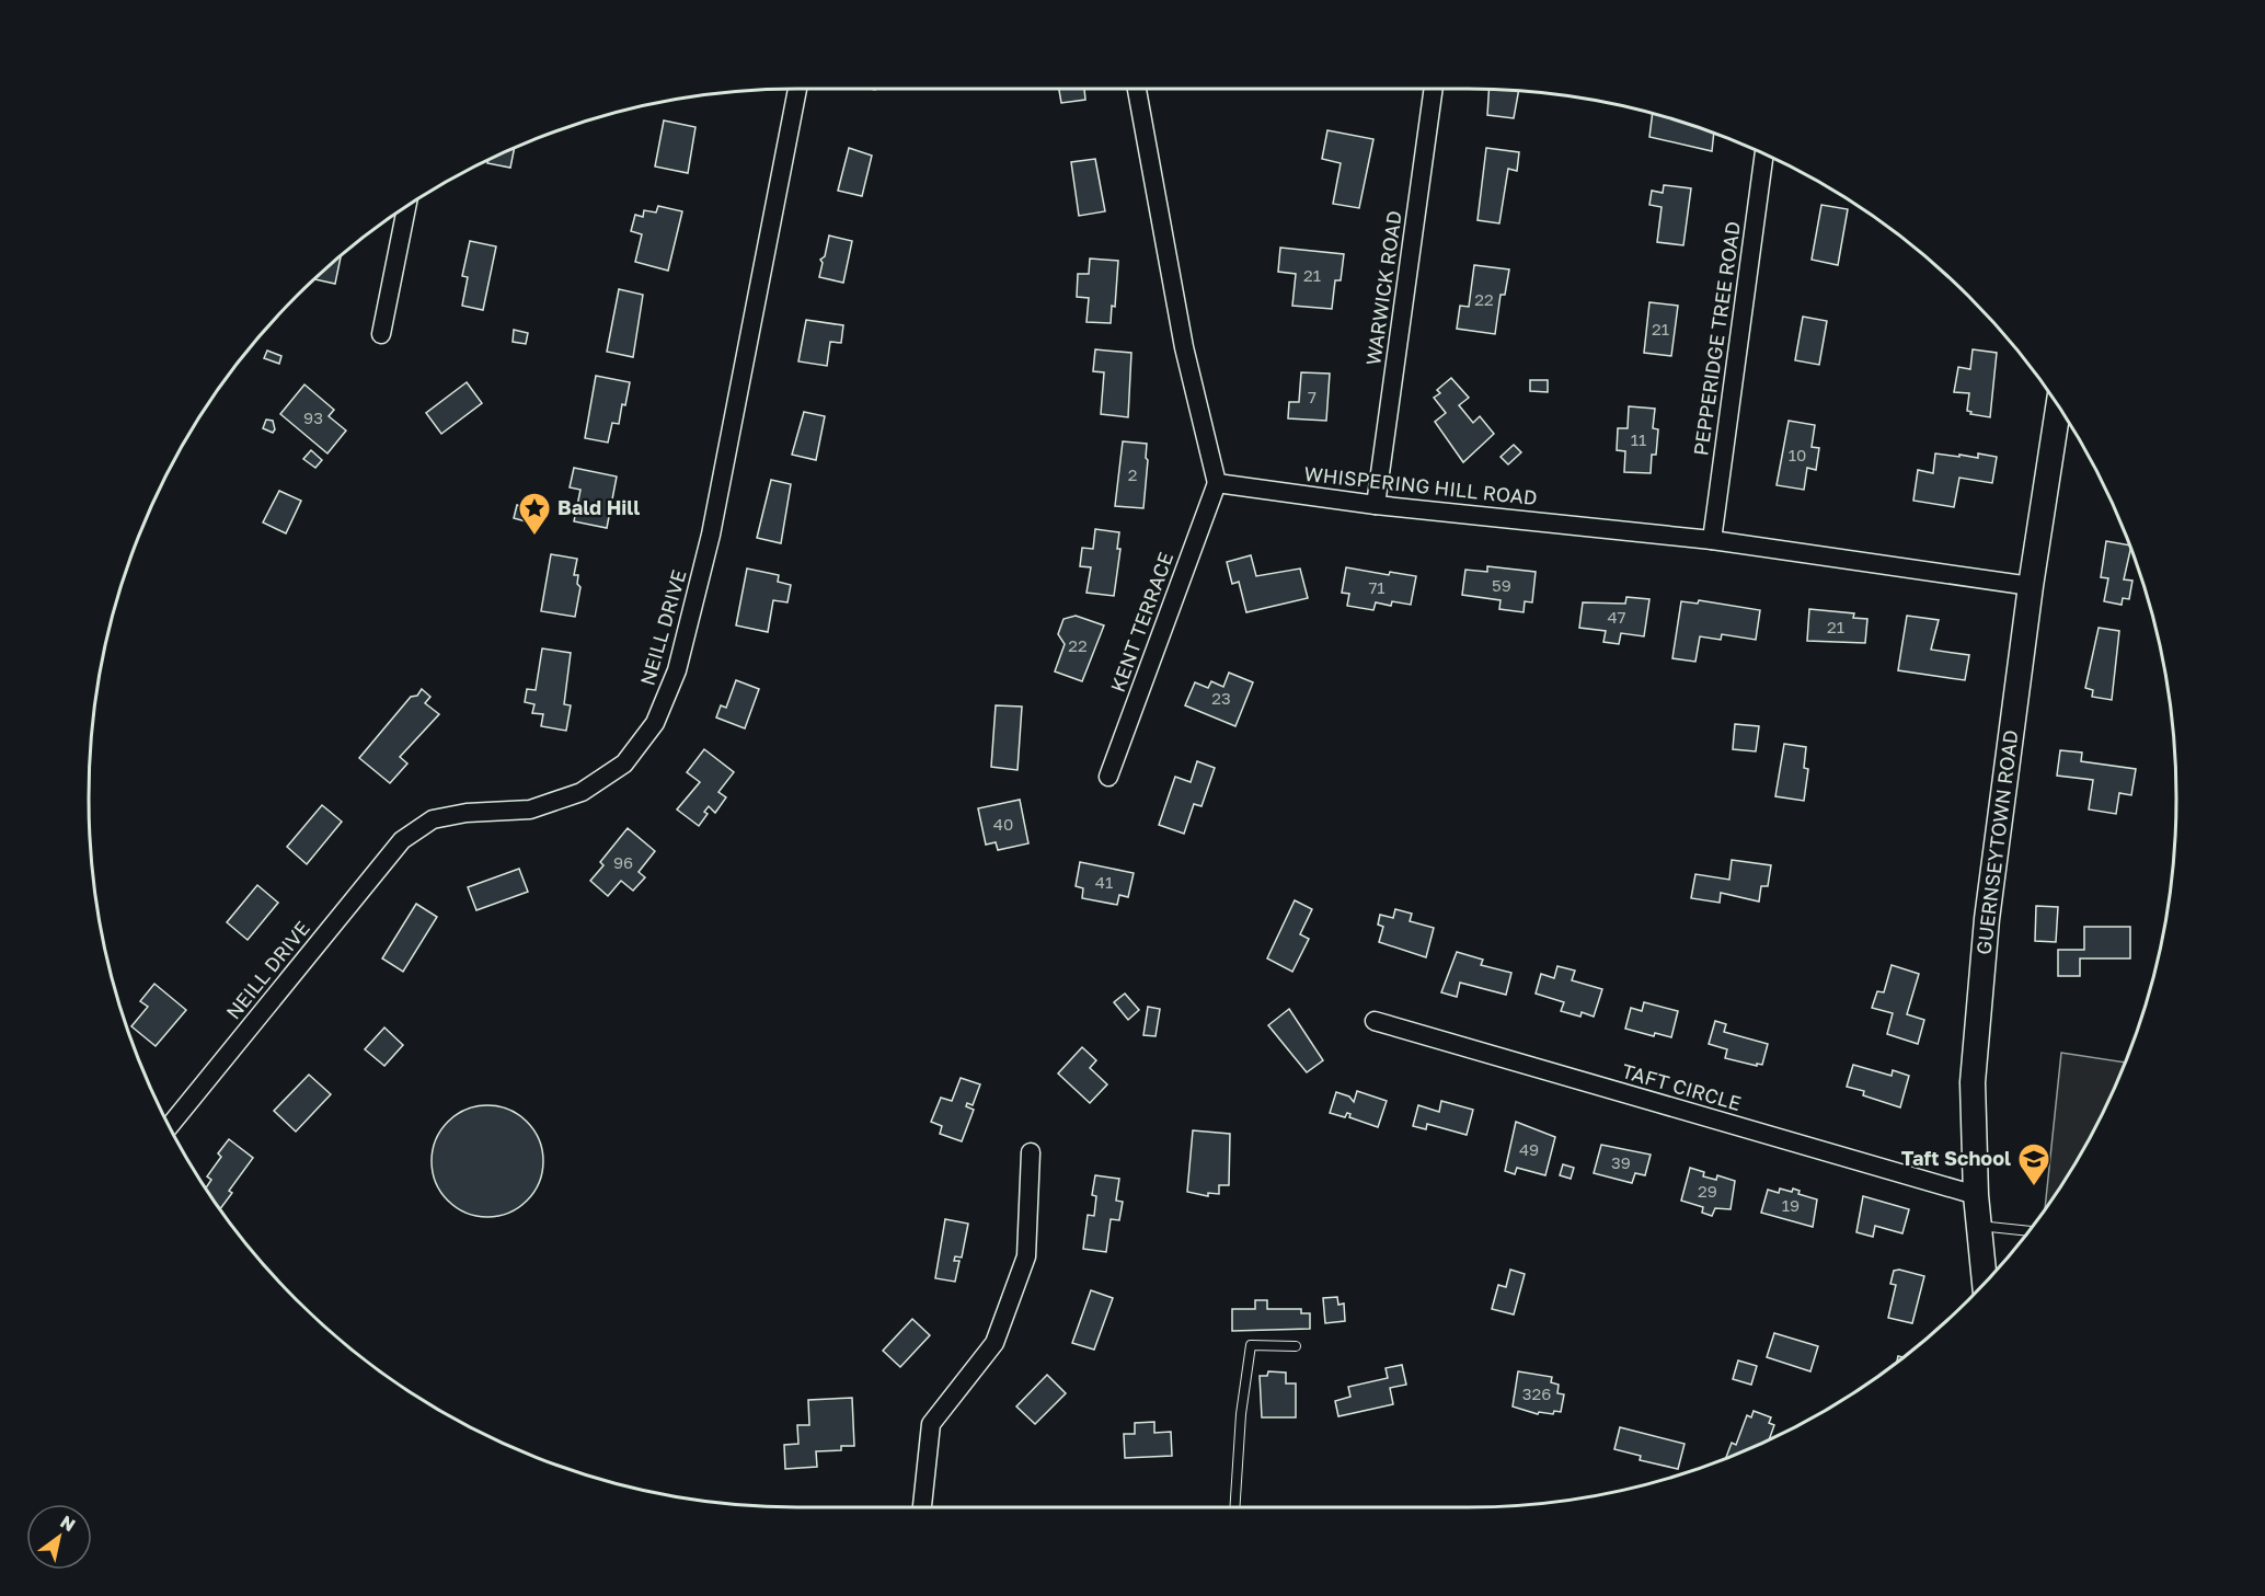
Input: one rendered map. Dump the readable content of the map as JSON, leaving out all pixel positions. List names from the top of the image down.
{
  "streets": {
    "street": [
      "WARWICK ROAD",
      "PEPPERIDGE TREE ROAD",
      "WHISPERING HILL ROAD",
      "KENT TERRACE",
      "NEILL DRIVE",
      "GUERNSEYTOWN ROAD",
      "TAFT CIRCLE"
    ]
  },
  "crossings": [
    ["WARWICK ROAD", "WHISPERING HILL ROAD"],
    ["PEPPERIDGE TREE ROAD", "WHISPERING HILL ROAD"],
    ["WHISPERING HILL ROAD", "KENT TERRACE"],
    ["WHISPERING HILL ROAD", "GUERNSEYTOWN ROAD"],
    ["GUERNSEYTOWN ROAD", "TAFT CIRCLE"]
  ],
  "places": {
    "place": ["Bald Hill"],
    "school or university": ["Taft School"]
  },
  "house_numbers": [
    "21",
    "22",
    "21",
    "7",
    "93",
    "11",
    "10",
    "2",
    "59",
    "71",
    "47",
    "21",
    "22",
    "23",
    "40",
    "96",
    "41",
    "49",
    "39",
    "29",
    "19",
    "326"
  ],
  "north": "top right"
}
